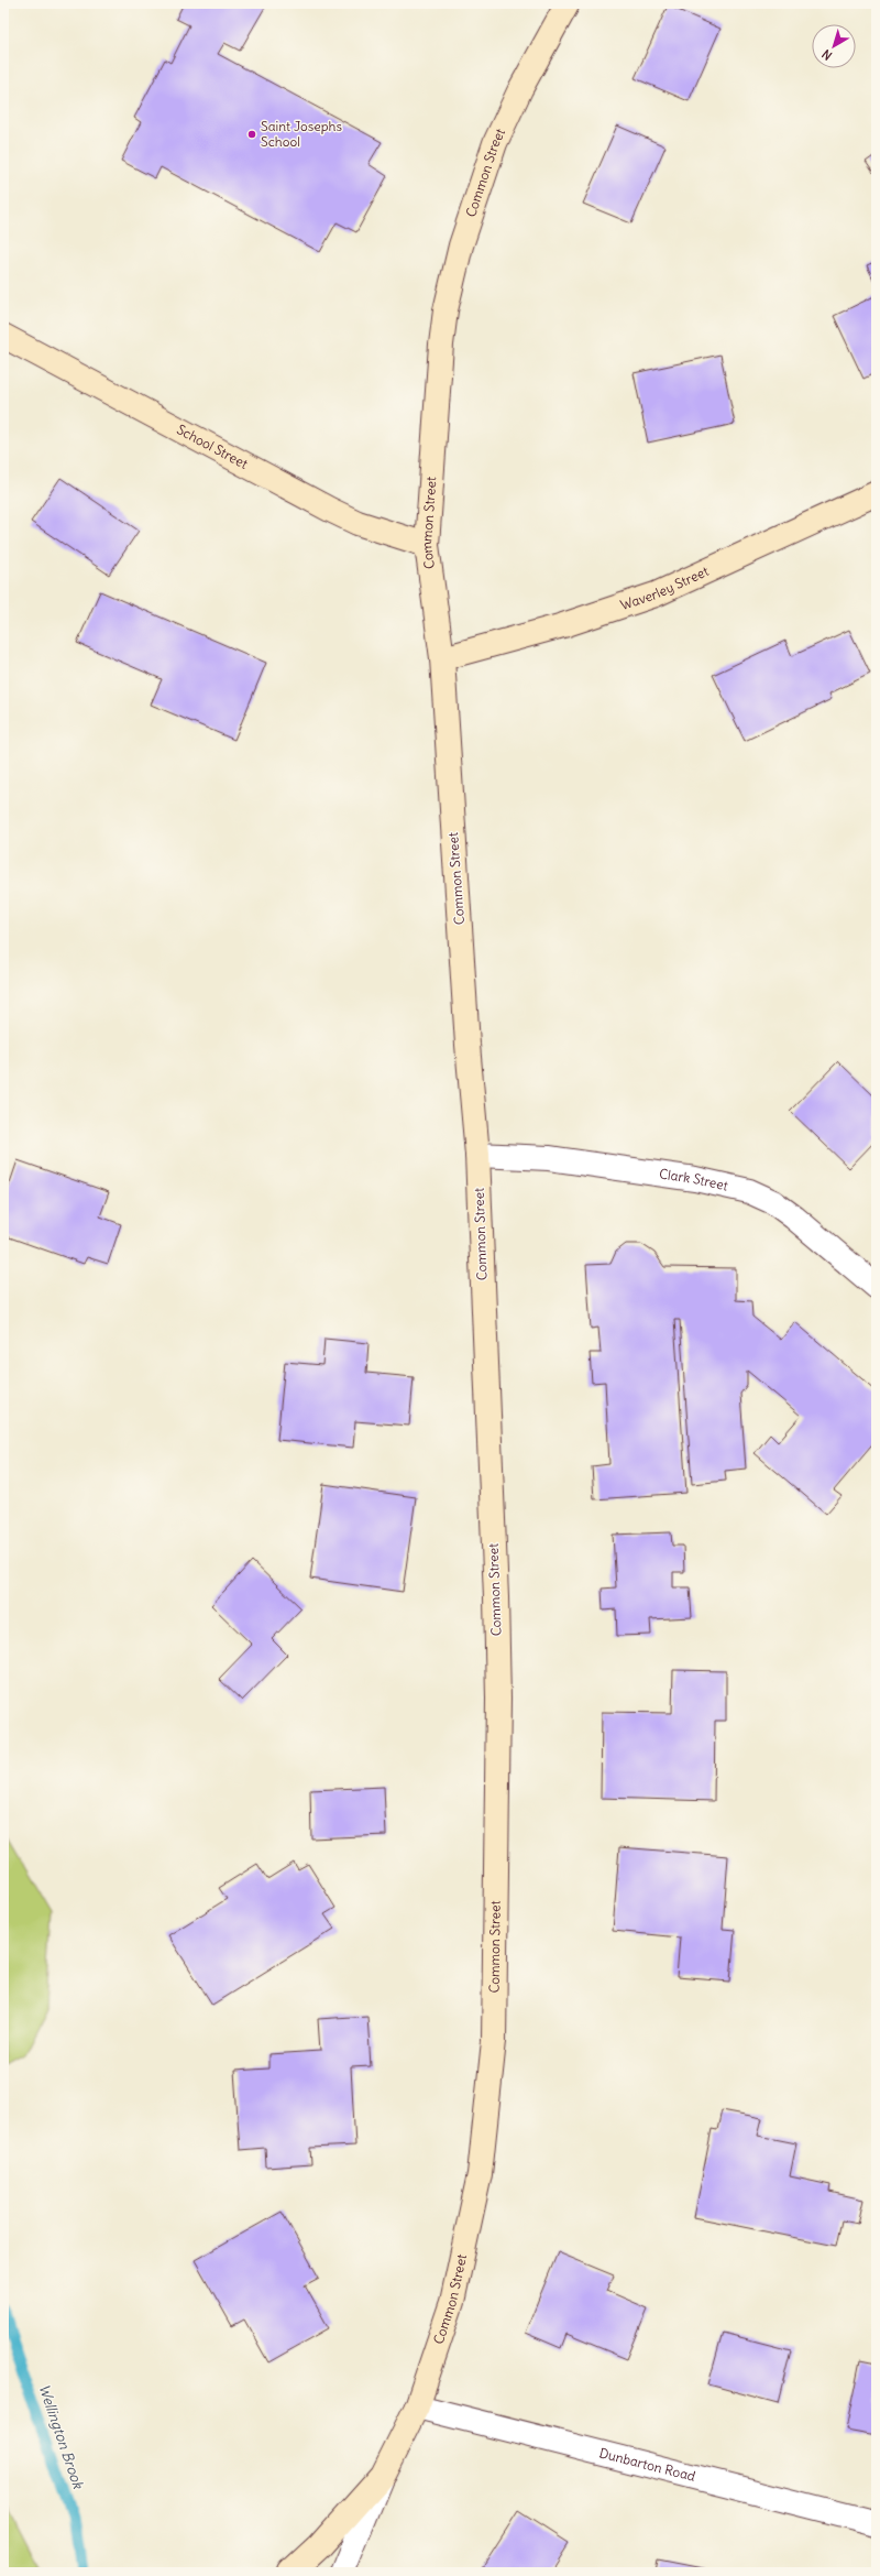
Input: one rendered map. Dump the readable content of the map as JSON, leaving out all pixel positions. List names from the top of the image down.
{
  "streets": {
    "main road": ["Common Street", "School Street", "Waverley Street"],
    "street": ["Clark Street", "Dunbarton Road"]
  },
  "crossings": [
    ["Common Street", "School Street"],
    ["Common Street", "Waverley Street"],
    ["Common Street", "Clark Street"],
    ["Common Street", "Dunbarton Road"]
  ],
  "water": ["Wellington Brook"],
  "places": ["Saint Josephs School"],
  "north": "bottom left"
}
